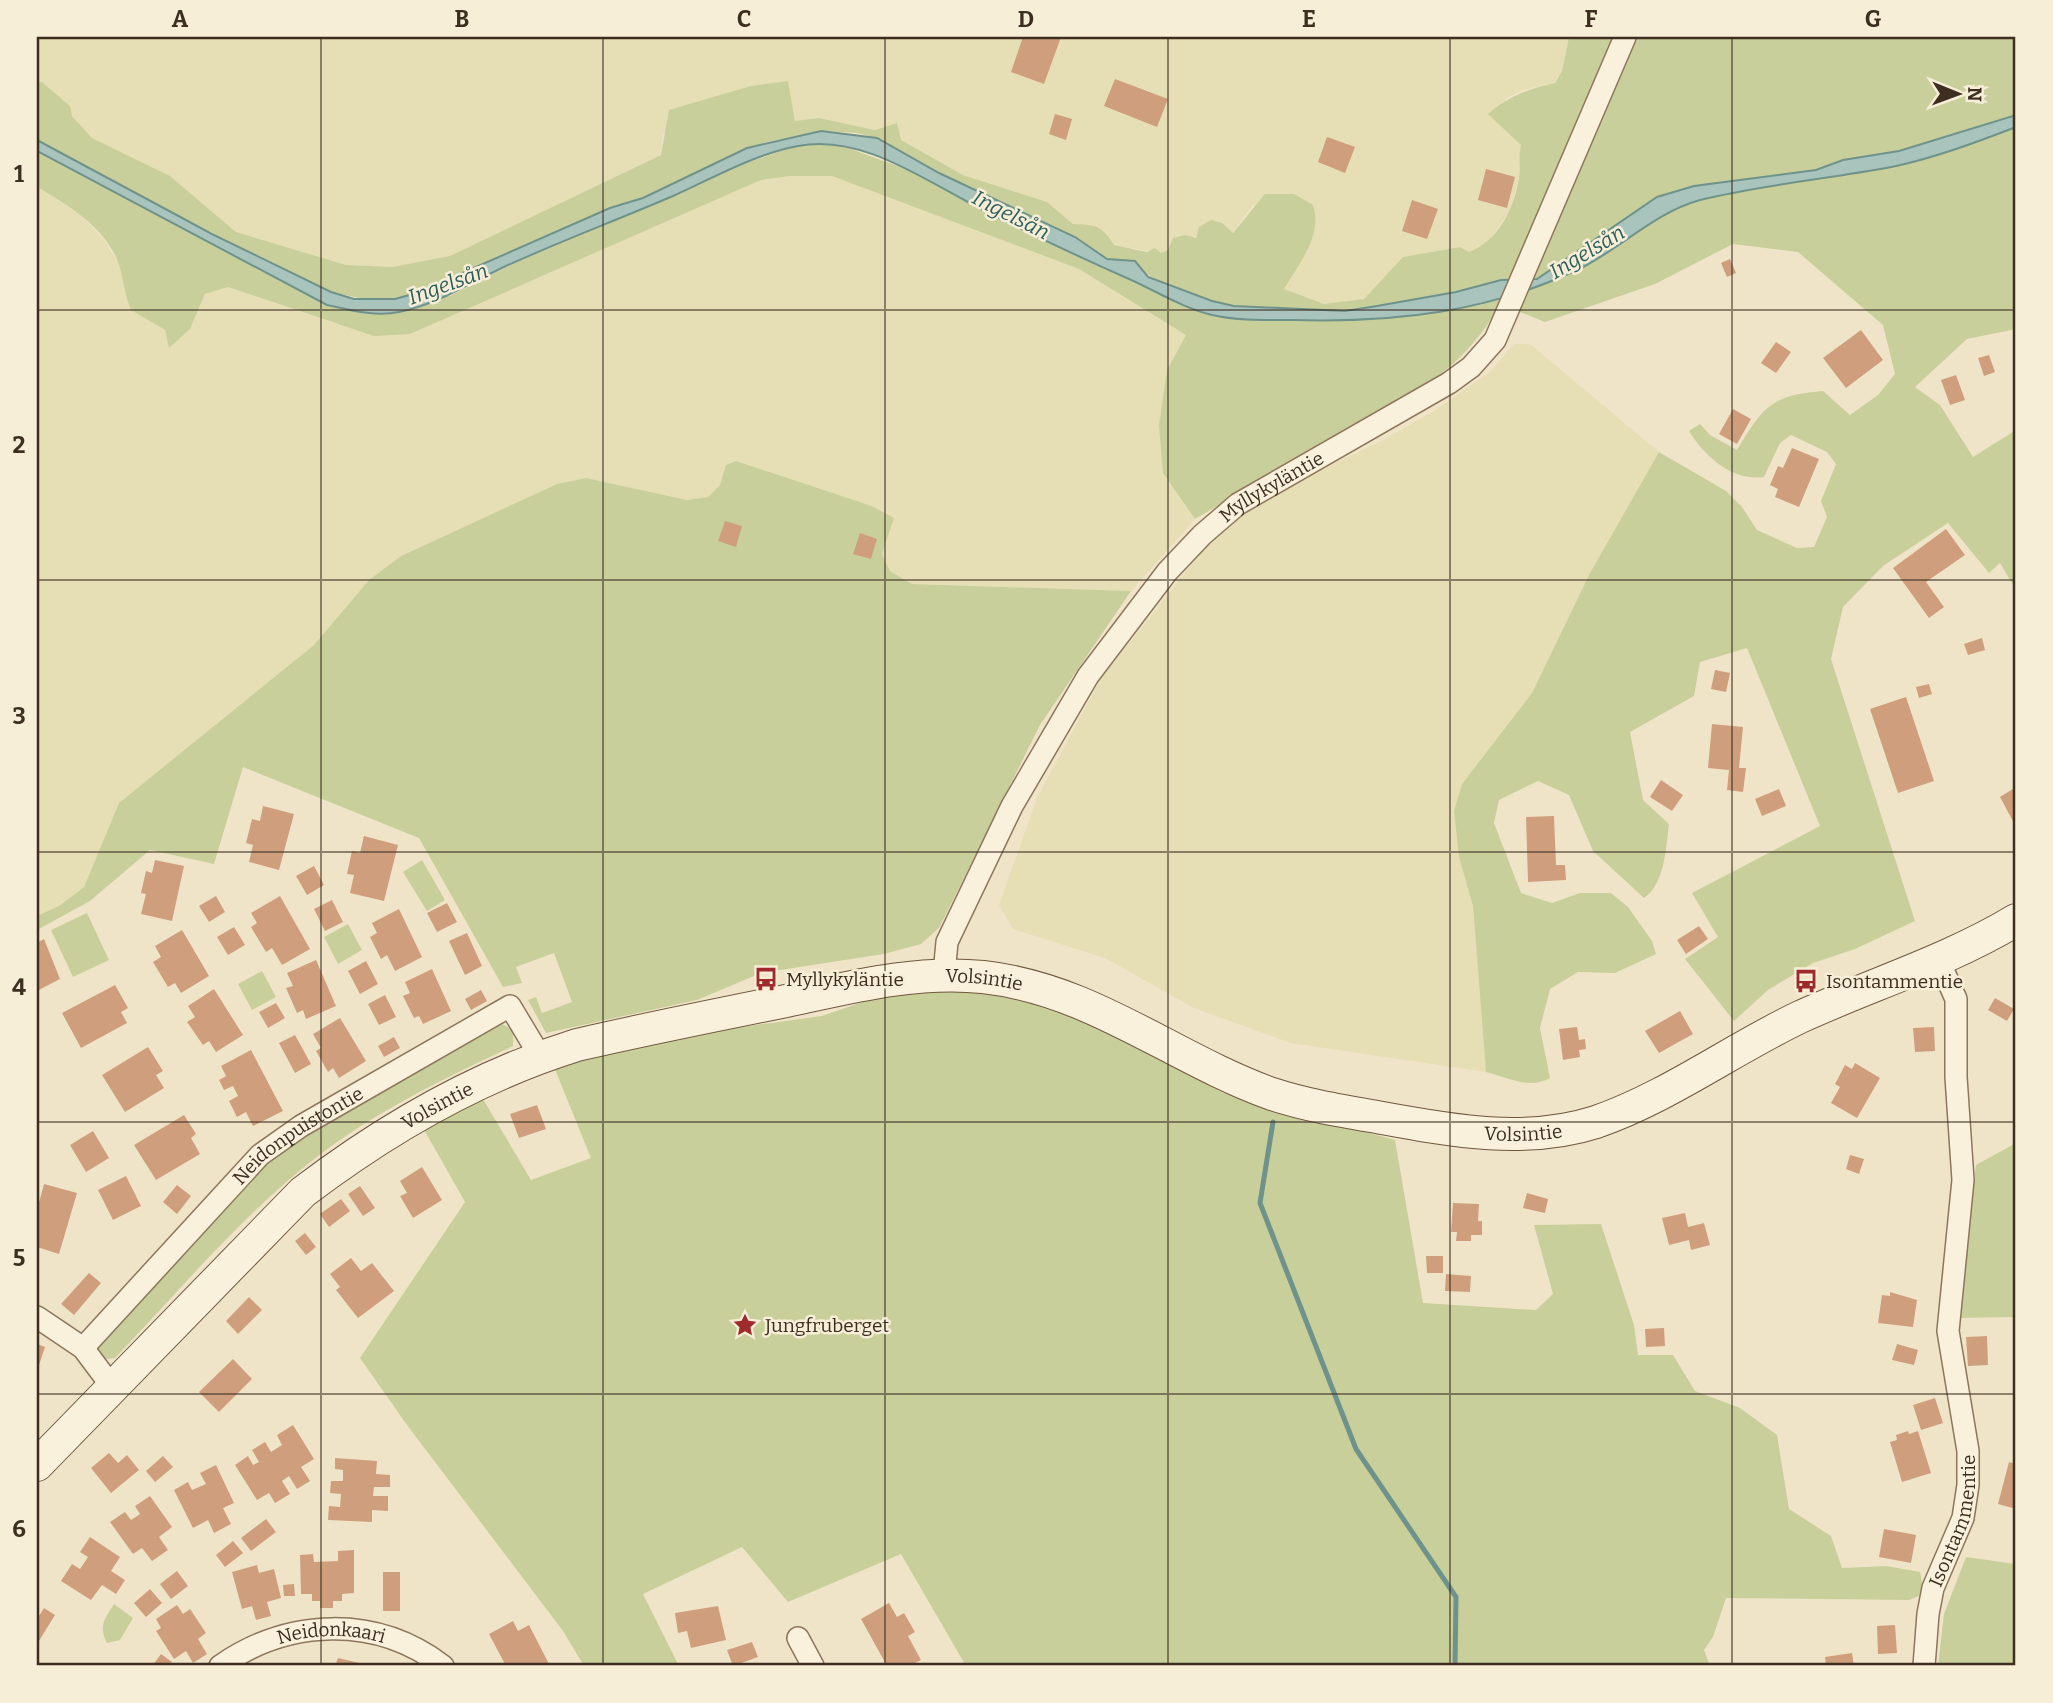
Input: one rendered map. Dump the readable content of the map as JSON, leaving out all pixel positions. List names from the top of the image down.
{
  "streets": {
    "street": [
      "Myllykyläntie",
      "Volsintie",
      "Neidonpuistontie",
      "Isontammentie",
      "Neidonkaari"
    ]
  },
  "crossings": [
    ["Myllykyläntie", "Volsintie"],
    ["Volsintie", "Neidonpuistontie"],
    ["Volsintie", "Isontammentie"]
  ],
  "water": ["Ingelsån"],
  "places": {
    "bus stop": ["Myllykyläntie", "Isontammentie"],
    "place": ["Jungfruberget"]
  },
  "north": "right",
  "grid": {
    "columns": [
      "A",
      "B",
      "C",
      "D",
      "E",
      "F",
      "G"
    ],
    "rows": [
      "1",
      "2",
      "3",
      "4",
      "5",
      "6"
    ]
  }
}
